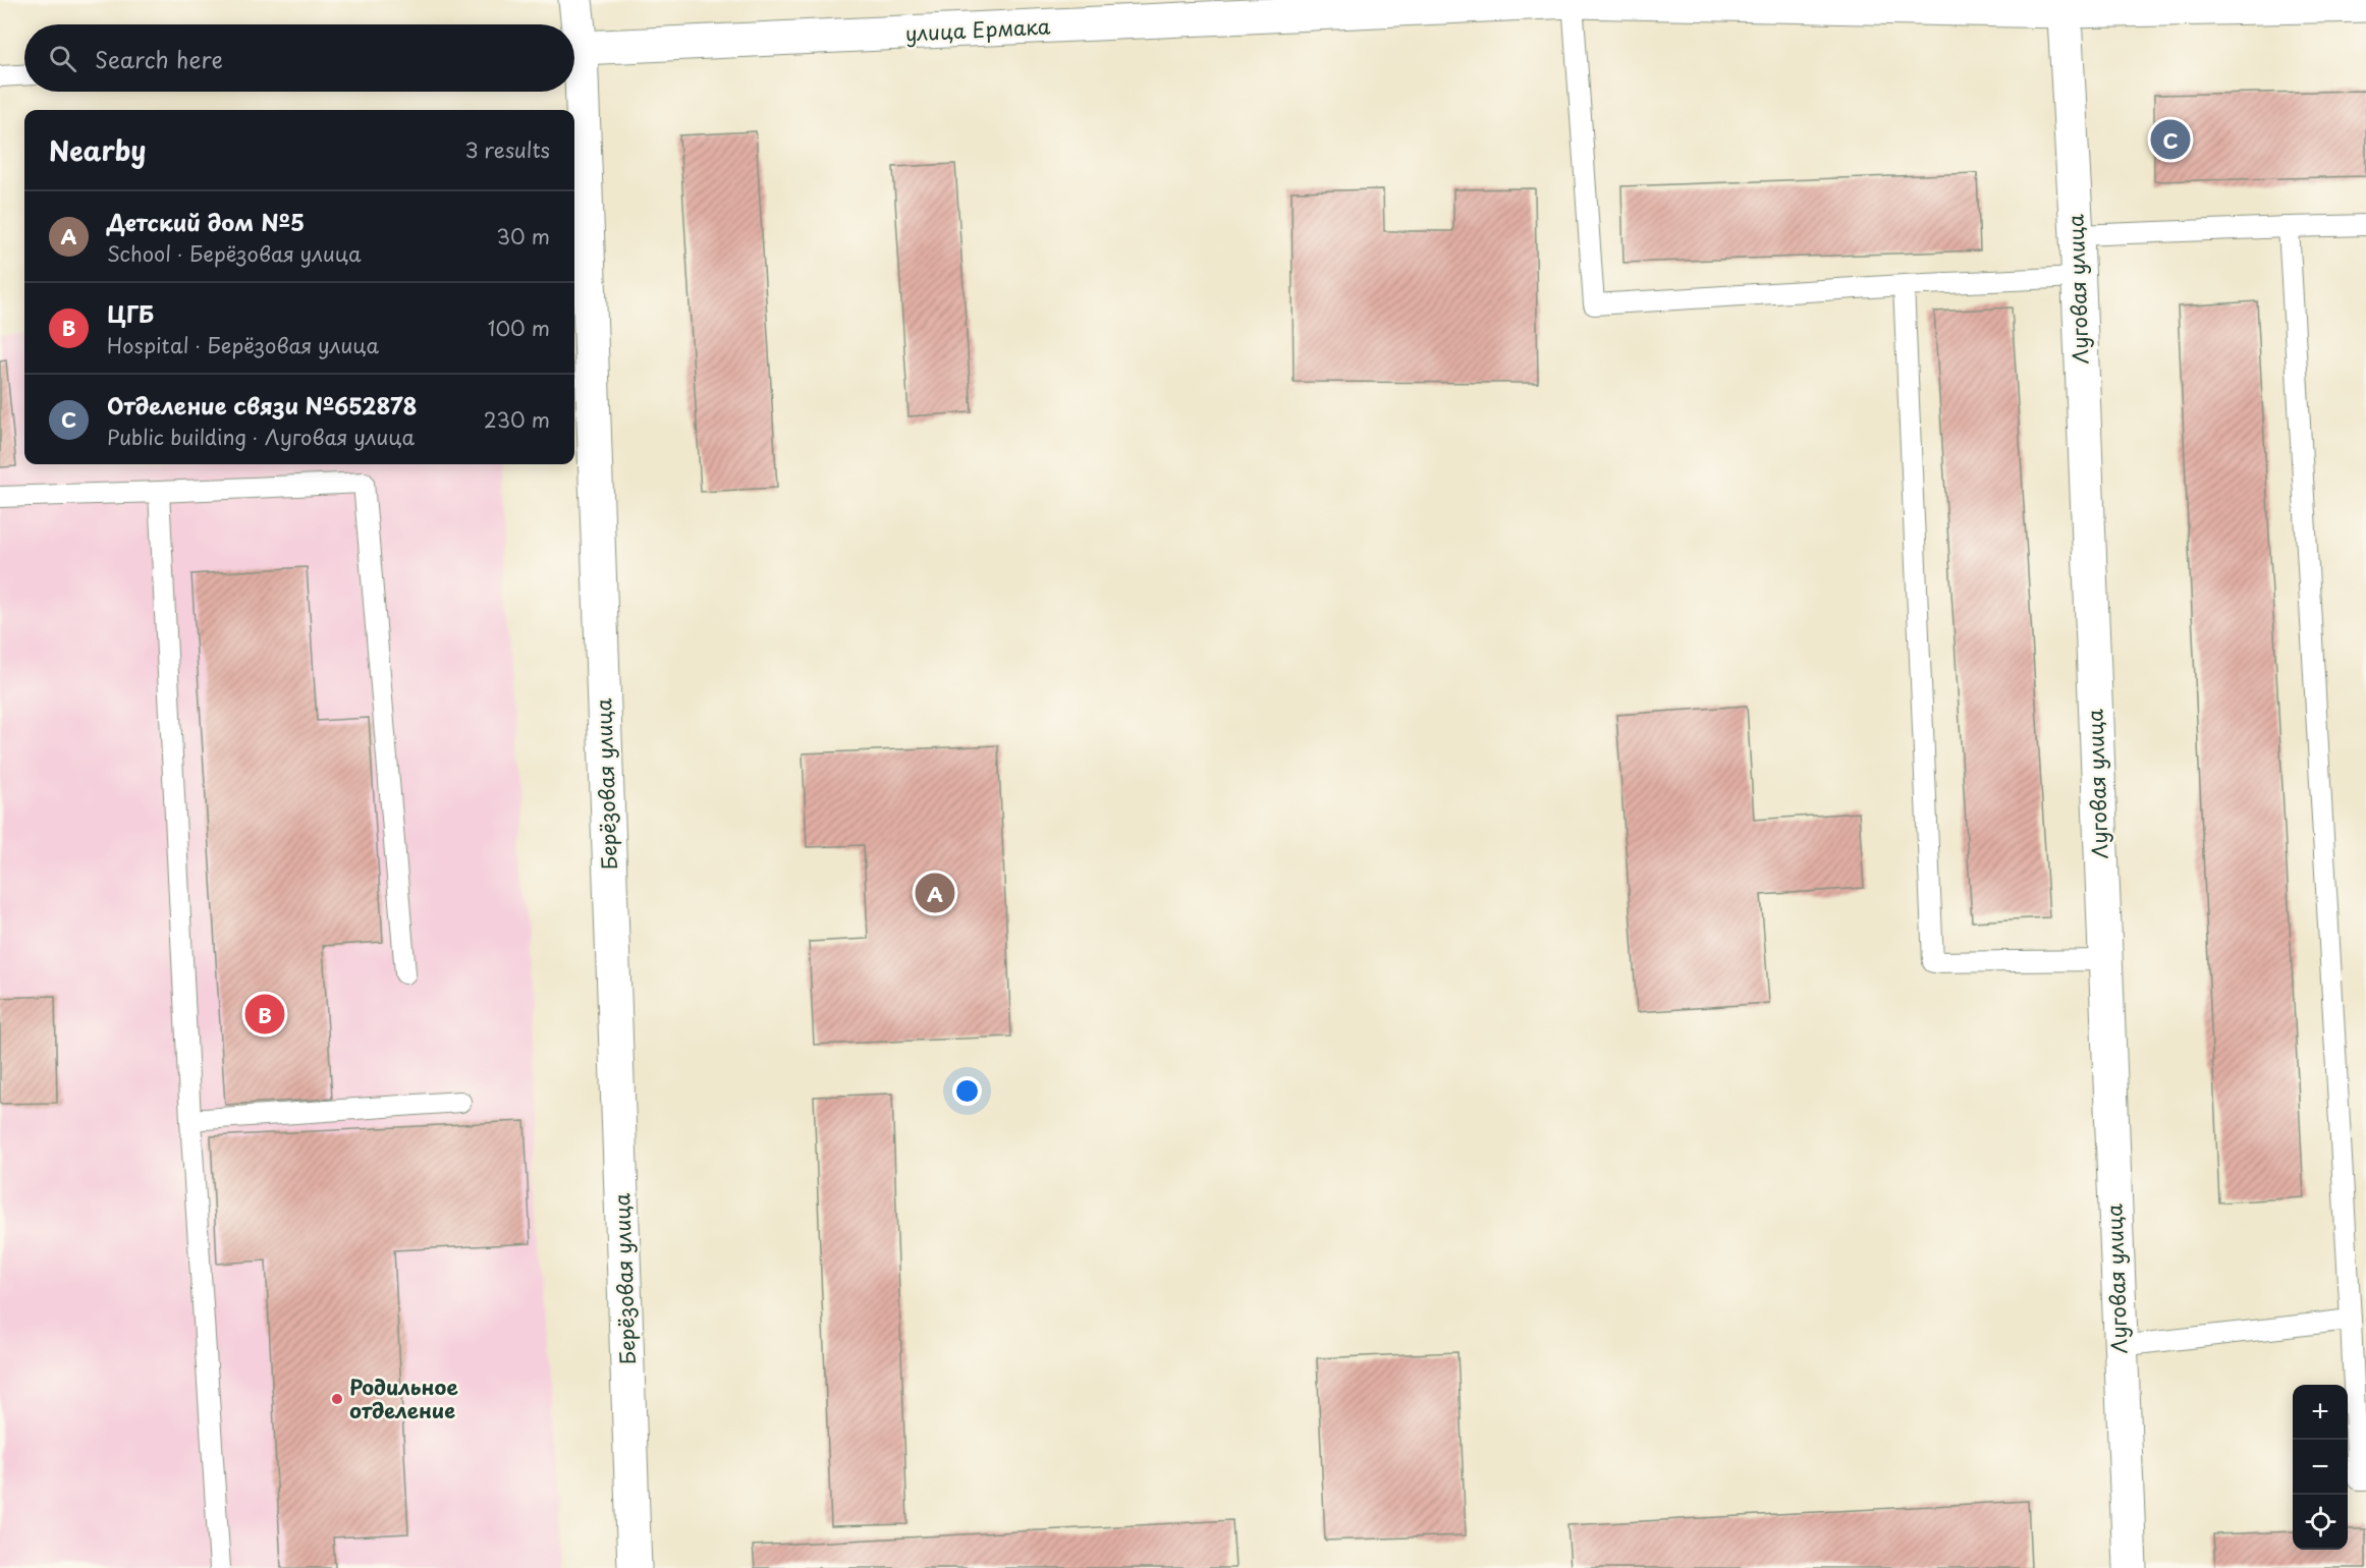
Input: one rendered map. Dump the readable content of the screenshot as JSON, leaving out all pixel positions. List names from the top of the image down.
{
  "streets": {
    "street": ["улица Ермака", "Луговая улица", "Берёзовая улица"]
  },
  "crossings": [
    ["улица Ермака", "Луговая улица"]
  ],
  "places": ["Родильное отделение"],
  "page": {
    "search": "Search here",
    "heading": ["Nearby", "3 results"],
    "pins": ["C", "A", "B"],
    "list": [
      {
        "mark": "A",
        "name": "Детский дом №5",
        "note": "School · Берёзовая улица",
        "value": "30 m"
      },
      {
        "mark": "B",
        "name": "ЦГБ",
        "note": "Hospital · Берёзовая улица",
        "value": "100 m"
      },
      {
        "mark": "C",
        "name": "Отделение связи №652878",
        "note": "Public building · Луговая улица",
        "value": "230 m"
      }
    ],
    "map_buttons": ["+", "−"]
  }
}
